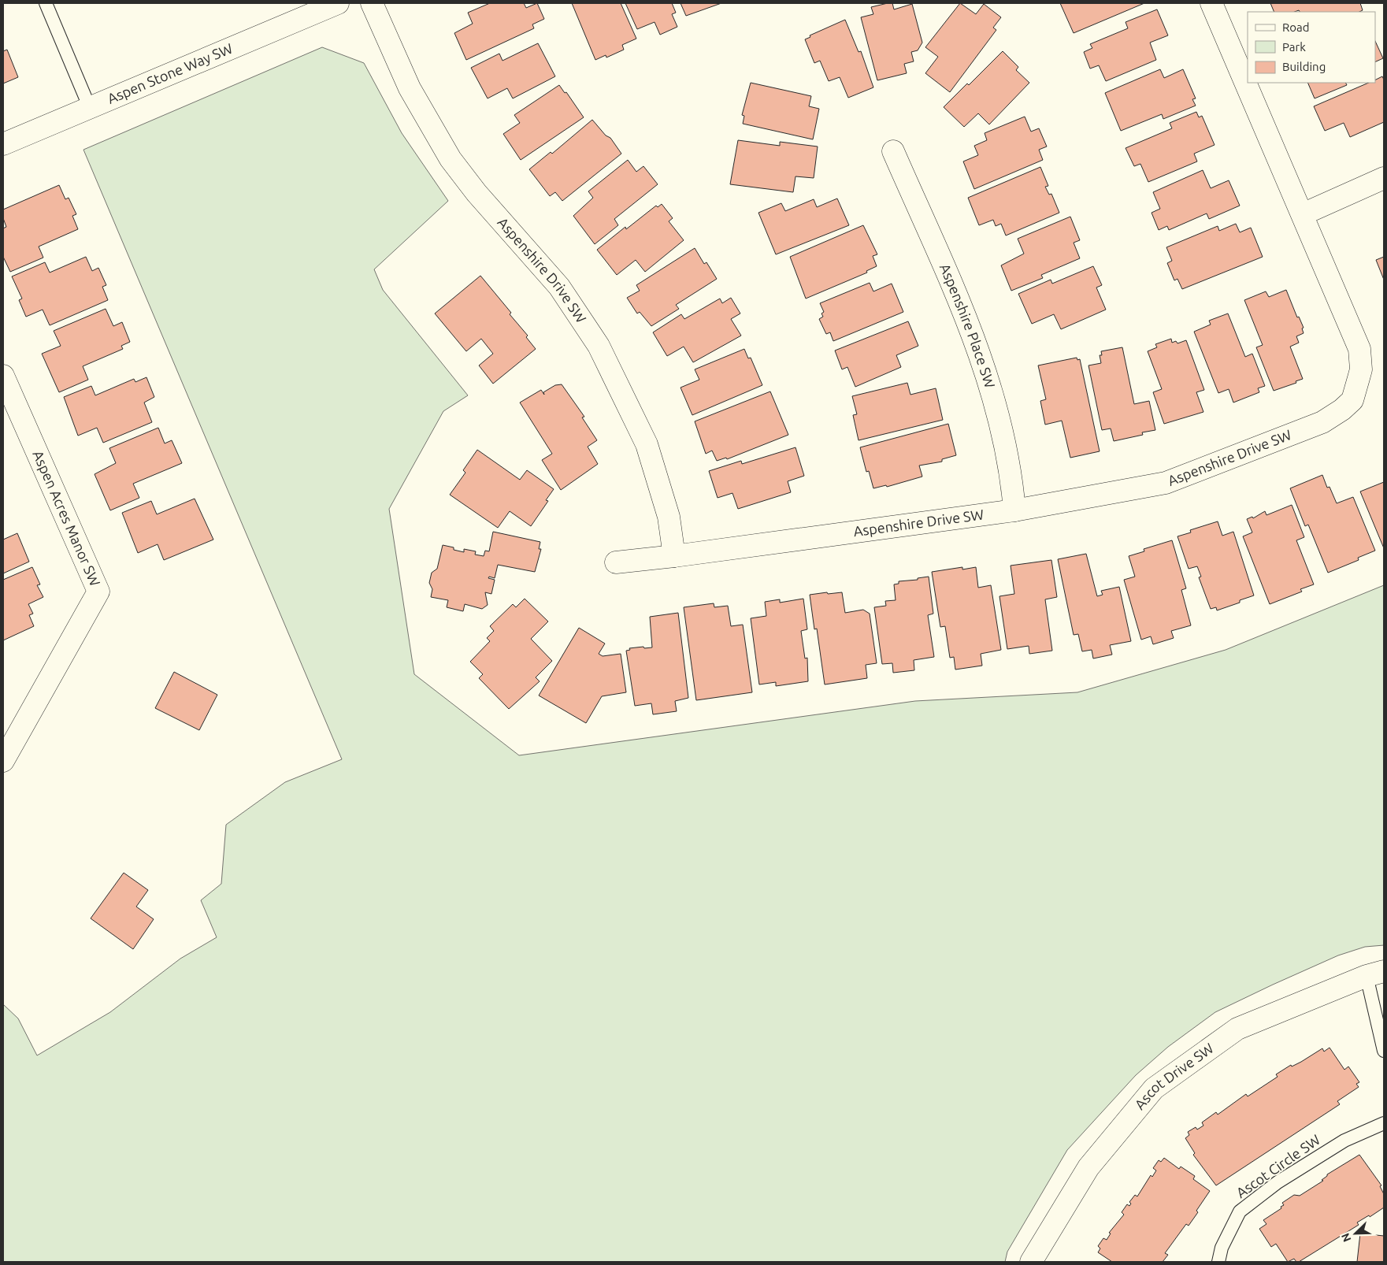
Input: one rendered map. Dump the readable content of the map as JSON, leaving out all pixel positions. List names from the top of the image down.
{
  "streets": {
    "street": [
      "Aspen Stone Way SW",
      "Aspenshire Drive SW",
      "Aspenshire Place SW",
      "Aspen Acres Manor SW",
      "Ascot Drive SW"
    ],
    "lane": ["Ascot Circle SW"]
  },
  "crossings": [
    ["Aspenshire Drive SW", "Aspenshire Place SW"]
  ],
  "legend": ["Road", "Park", "Building"],
  "north": "bottom left"
}
